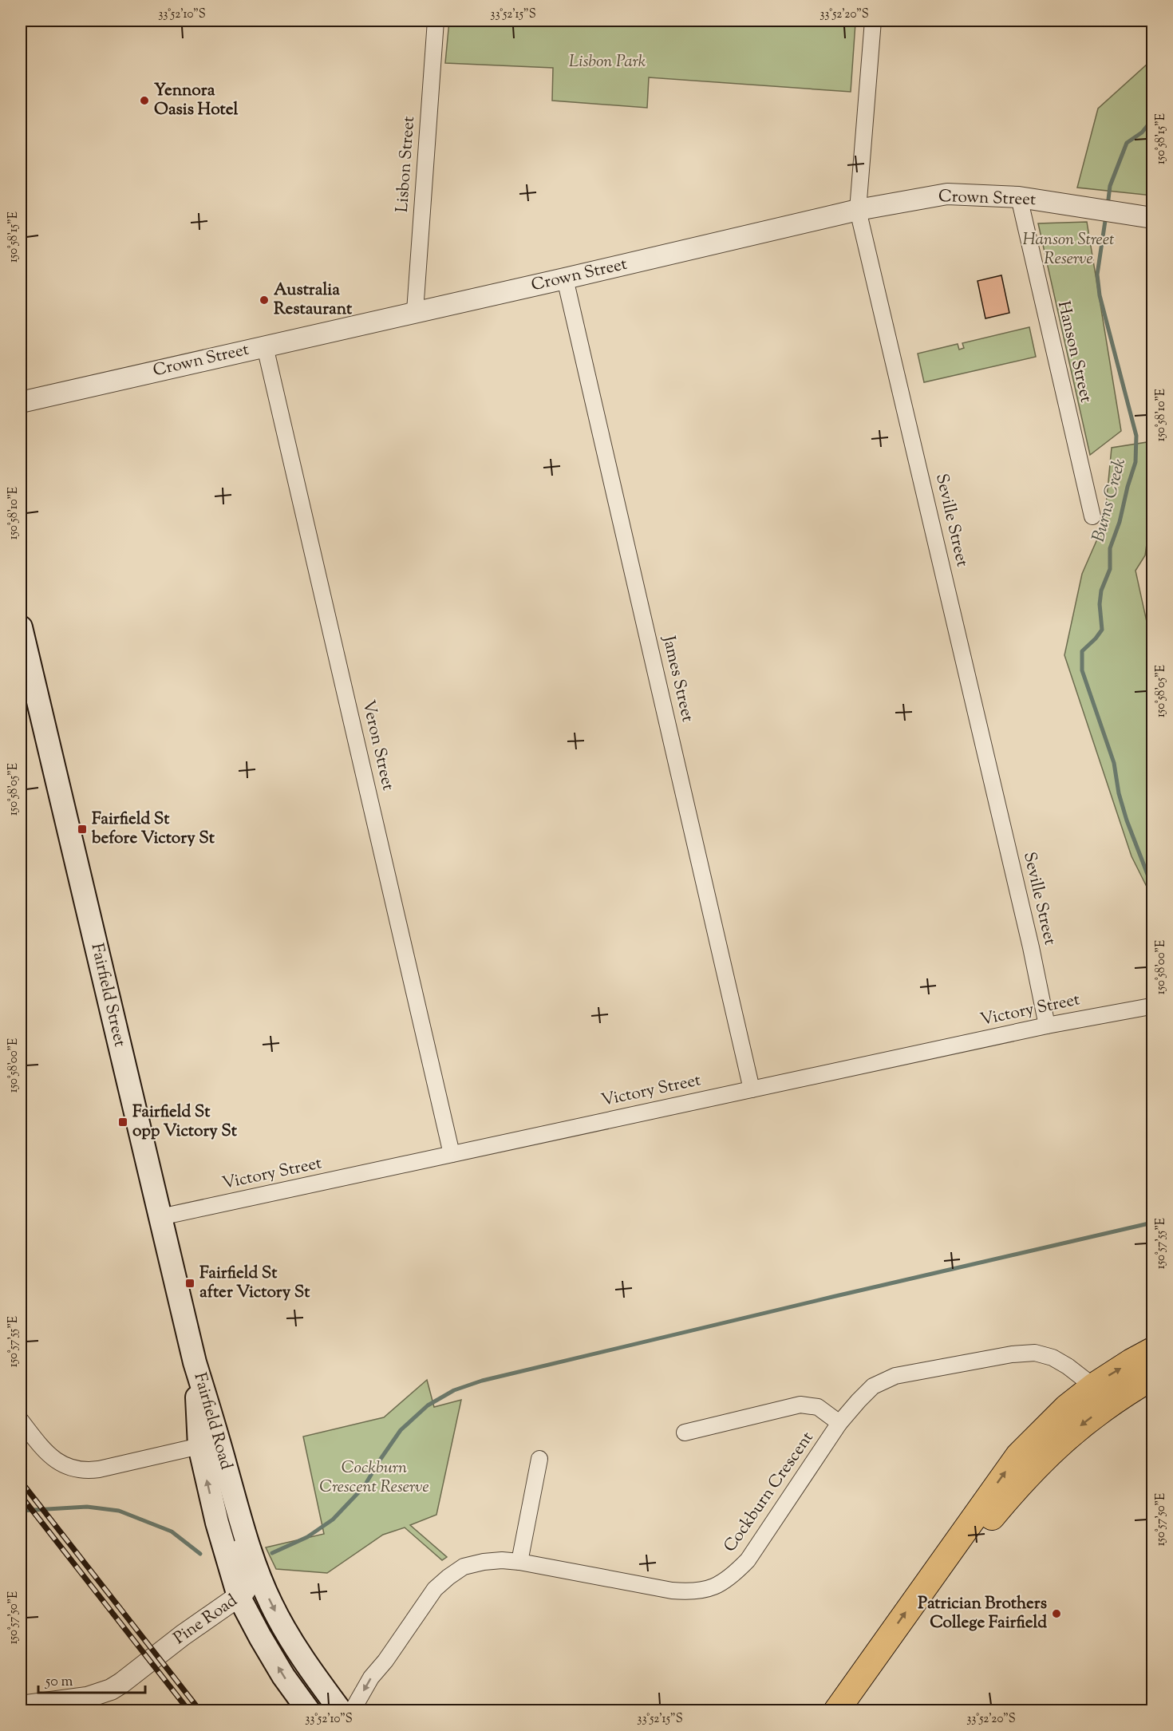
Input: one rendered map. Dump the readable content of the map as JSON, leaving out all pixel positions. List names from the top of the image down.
{
  "streets": {
    "main road": ["Fairfield Street", "Fairfield Road"],
    "street": [
      "Lisbon Street",
      "Crown Street",
      "Hanson Street",
      "Seville Street",
      "James Street",
      "Veron Street",
      "Victory Street",
      "Cockburn Crescent",
      "Pine Road"
    ]
  },
  "crossings": [
    ["Lisbon Street", "Crown Street"],
    ["Crown Street", "Hanson Street"],
    ["Crown Street", "Seville Street"],
    ["Crown Street", "James Street"],
    ["Crown Street", "Veron Street"],
    ["Seville Street", "Victory Street"],
    ["James Street", "Victory Street"],
    ["Veron Street", "Victory Street"],
    ["Fairfield Street", "Victory Street"],
    ["Fairfield Street", "Fairfield Road"],
    ["Fairfield Road", "Pine Road"]
  ],
  "water": ["Burns Creek"],
  "parks": ["Lisbon Park", "Hanson Street Reserve", "Cockburn Crescent Reserve"],
  "places": {
    "other": ["Yennora Oasis Hotel", "Australia Restaurant", "Patrician Brothers College Fairfield"],
    "transit": ["Fairfield St before Victory St", "Fairfield St opp Victory St", "Fairfield St after Victory St"]
  },
  "scale_bar": "50 m",
  "coordinates": [
    "33°52'10\"S",
    "33°52'15\"S",
    "33°52'20\"S",
    "150°58'15\"E",
    "150°58'10\"E",
    "150°58'05\"E",
    "150°58'00\"E",
    "150°57'55\"E",
    "150°57'50\"E"
  ]
}
